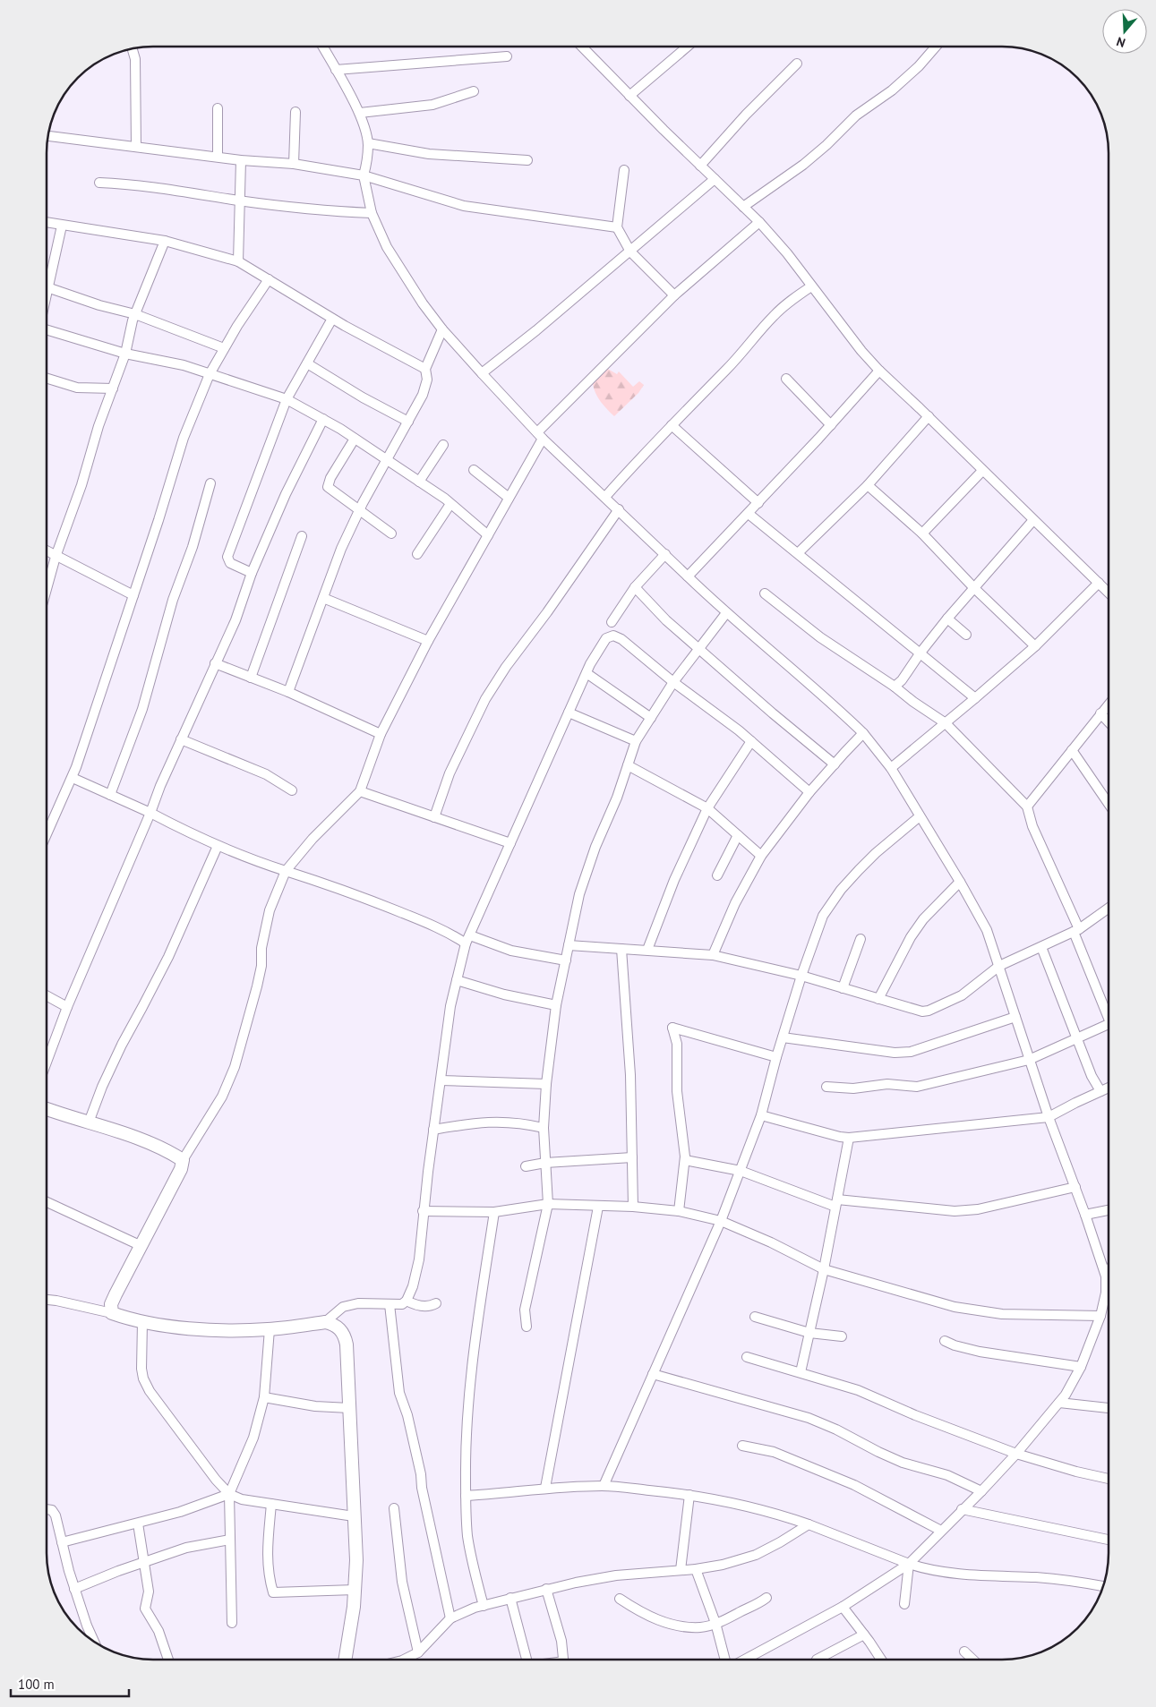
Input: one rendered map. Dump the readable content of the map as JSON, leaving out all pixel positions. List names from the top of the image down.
{
  "scale_bar": "100 m",
  "north": "bottom"
}
